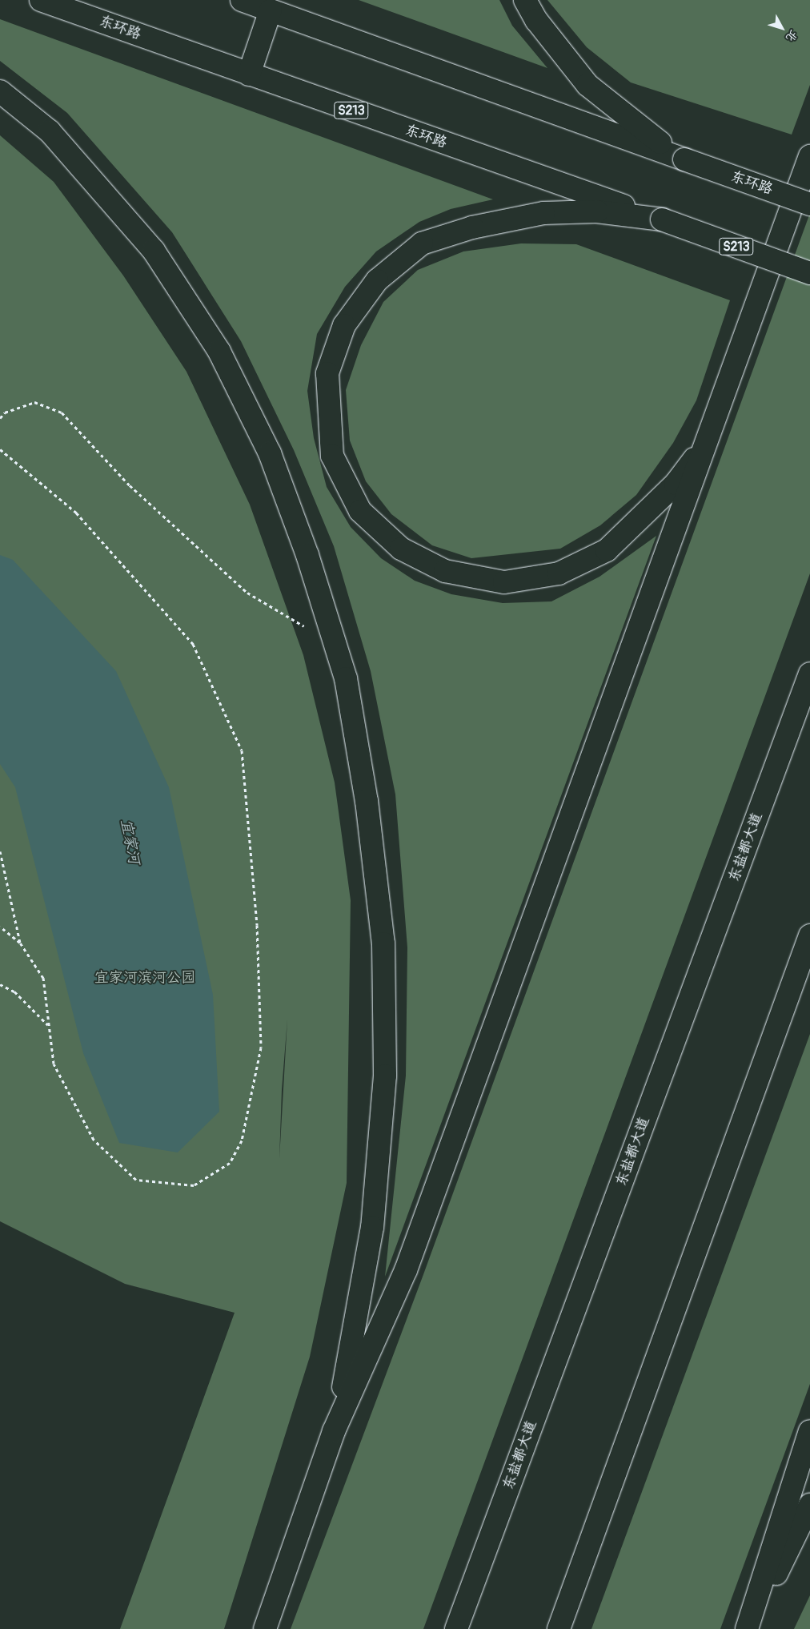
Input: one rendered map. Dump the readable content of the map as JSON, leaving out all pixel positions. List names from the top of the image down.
{
  "streets": {
    "highway": ["东环路", "S213", "东盐都大道"]
  },
  "water": ["宜家河"],
  "parks": ["宜家河滨河公园"],
  "north": "bottom right"
}
